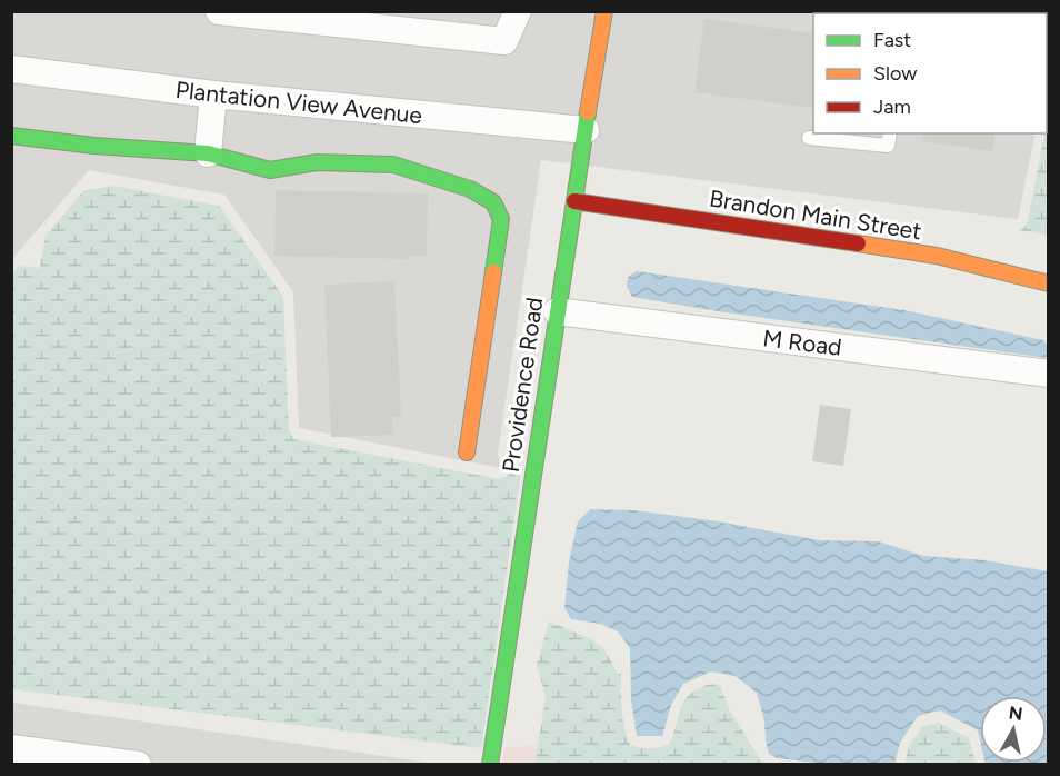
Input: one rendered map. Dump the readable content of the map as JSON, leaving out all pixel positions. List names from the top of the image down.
{
  "streets": {
    "street": [
      "Plantation View Avenue",
      "Brandon Main Street",
      "M Road",
      "Providence Road"
    ]
  },
  "crossings": [
    ["Plantation View Avenue", "Providence Road"],
    ["Brandon Main Street", "Providence Road"],
    ["M Road", "Providence Road"]
  ],
  "legend": ["Fast", "Slow", "Jam"],
  "north": "top"
}
